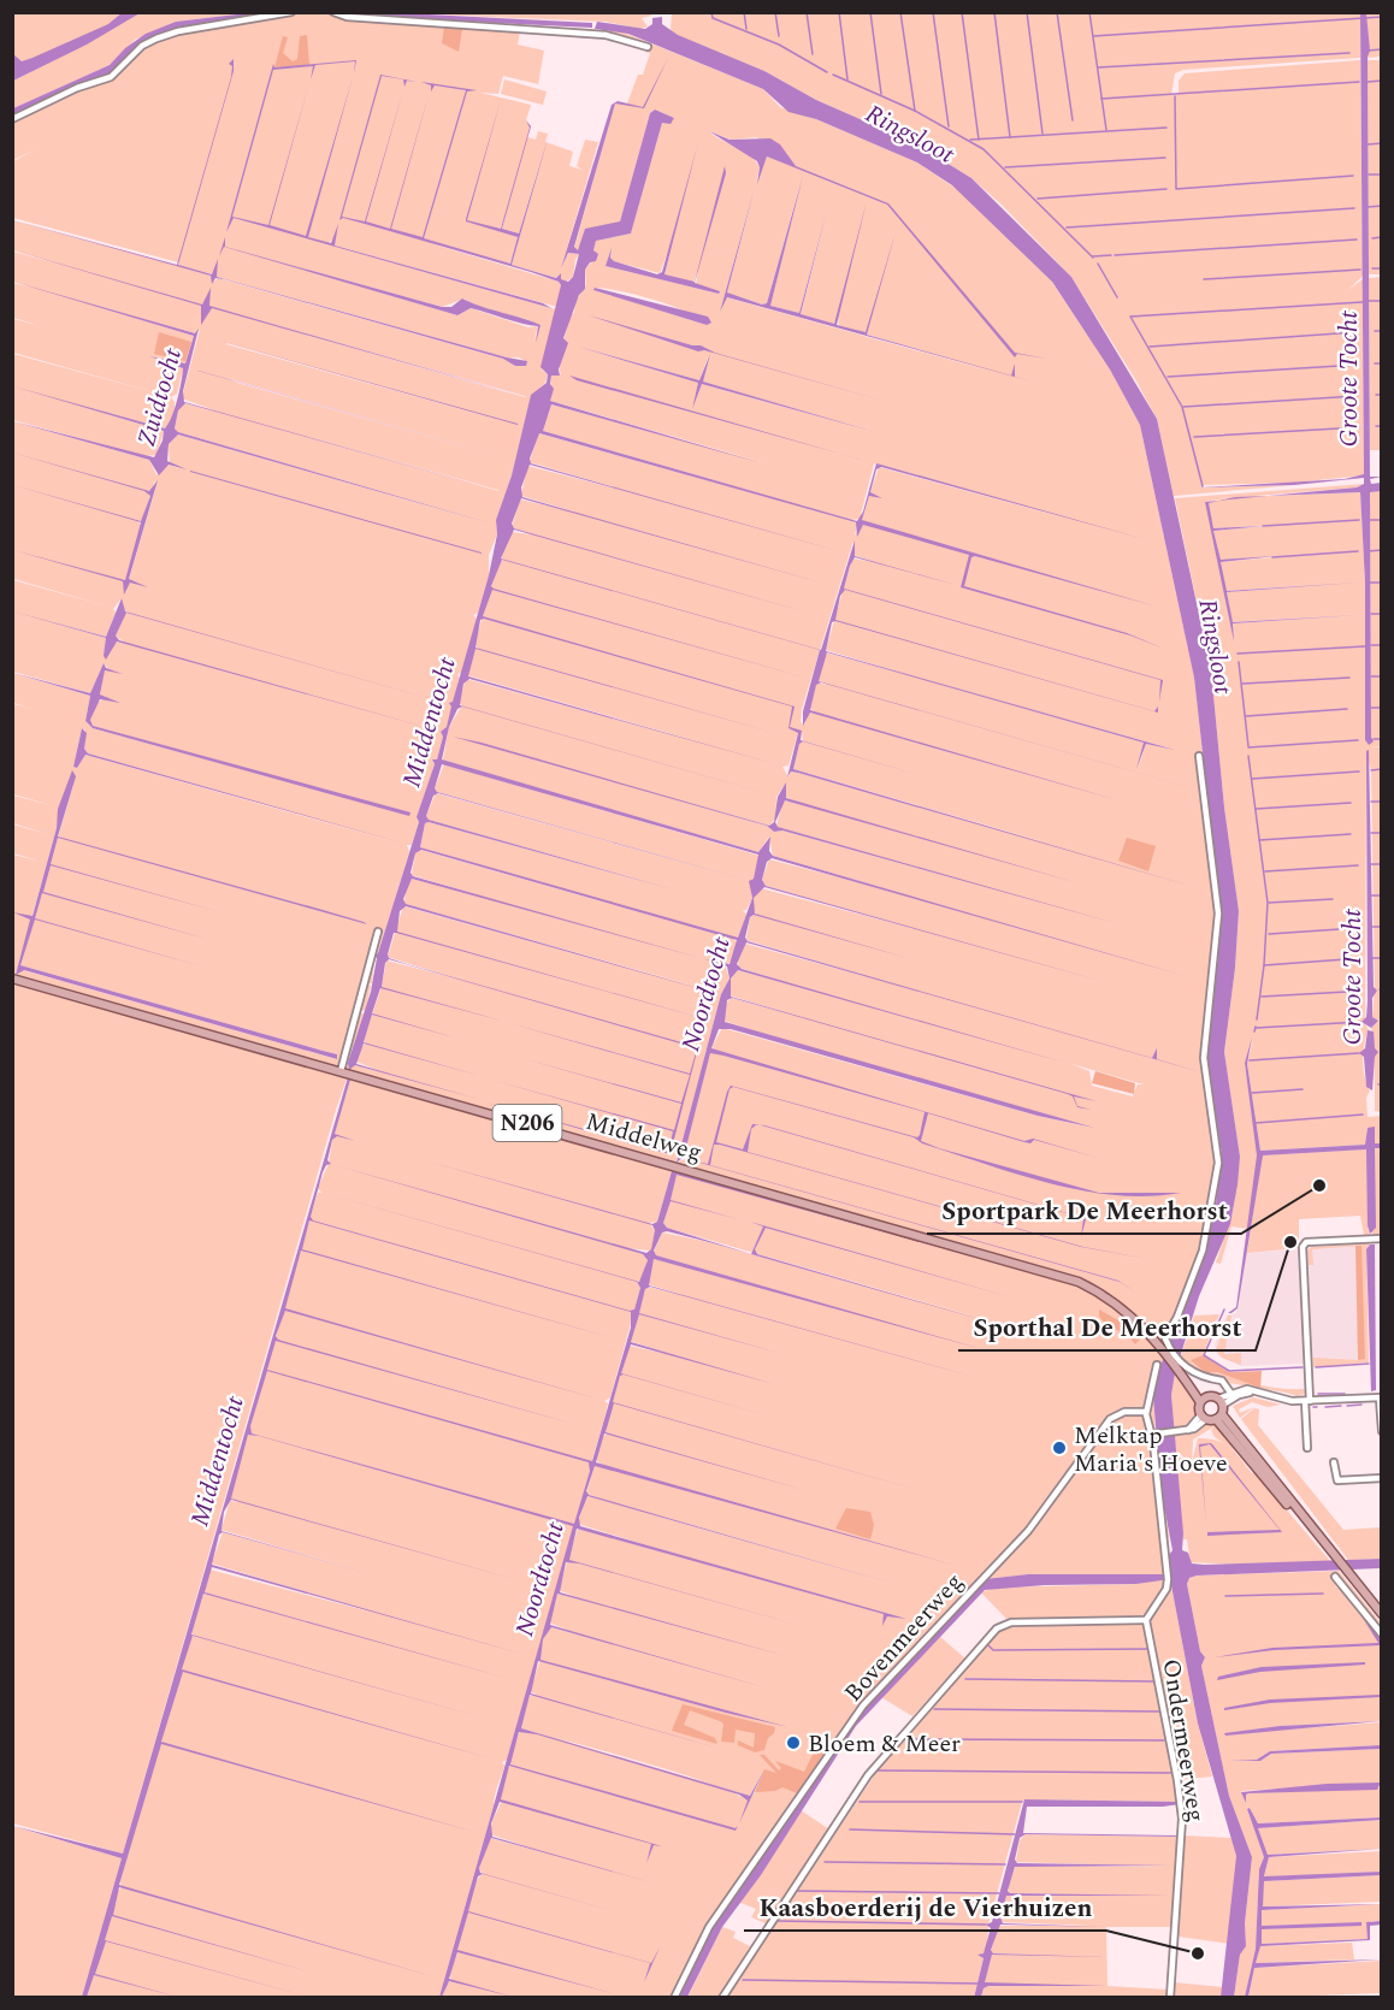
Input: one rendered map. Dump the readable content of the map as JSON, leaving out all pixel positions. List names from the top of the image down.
{
  "streets": {
    "main road": ["N206", "Middelweg"],
    "street": ["Bovenmeerweg", "Ondermeerweg"]
  },
  "crossings": [
    ["N206", "Middelweg"]
  ],
  "water": [
    "Ringsloot",
    "Groote Tocht",
    "Zuidtocht",
    "Middentocht",
    "Noordtocht"
  ],
  "places": [
    "Sportpark De Meerhorst",
    "Sporthal De Meerhorst",
    "Melktap Maria's Hoeve",
    "Bloem & Meer",
    "Kaasboerderij de Vierhuizen"
  ]
}
